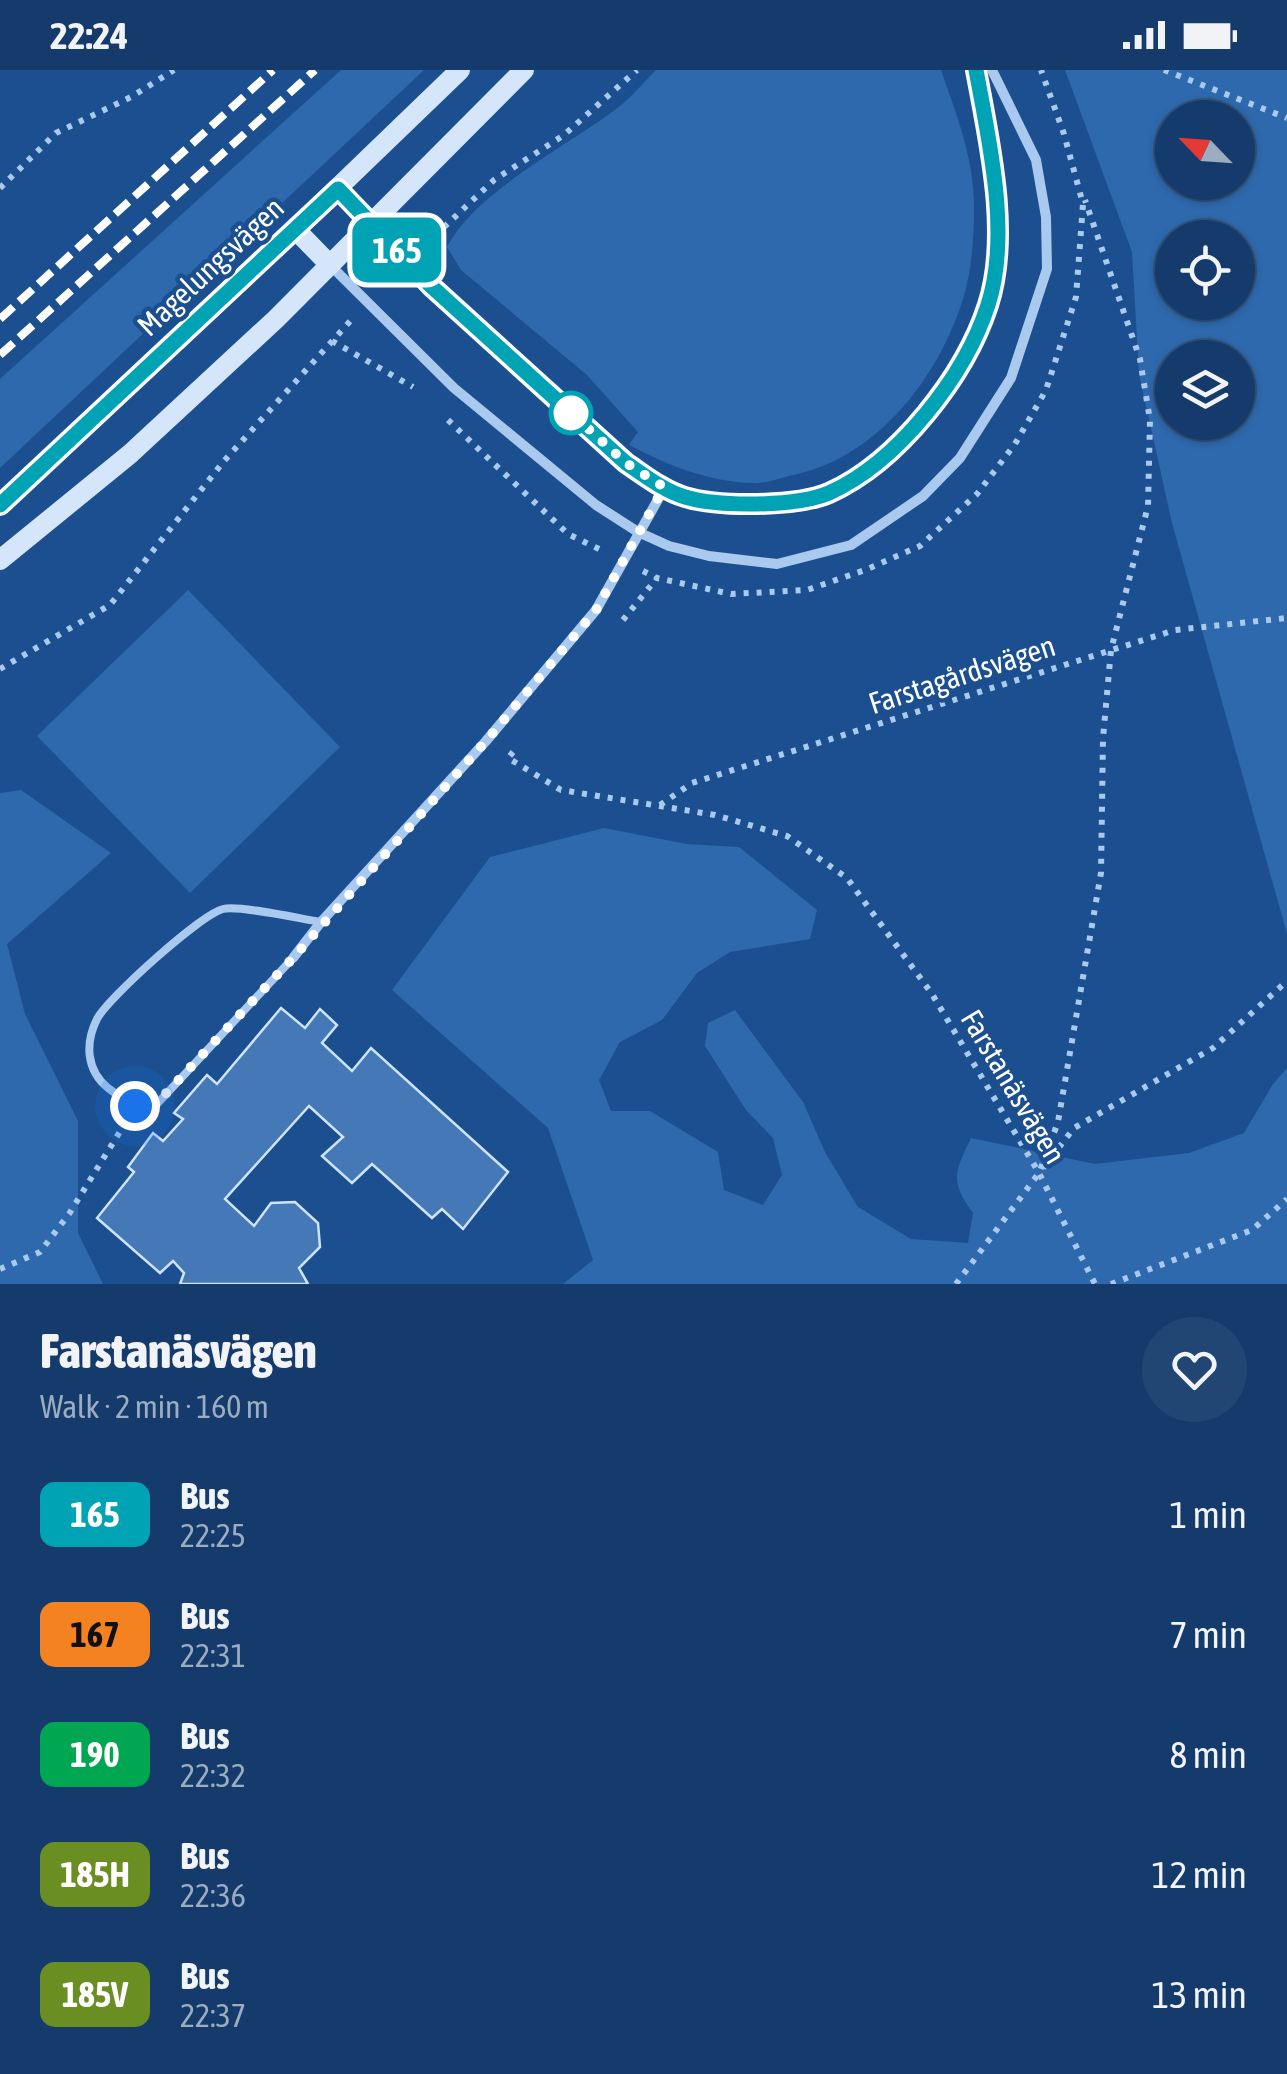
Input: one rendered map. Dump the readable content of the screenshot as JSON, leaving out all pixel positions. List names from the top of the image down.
{
  "streets": {
    "main road": ["Magelungsvägen"],
    "path": ["Farstagårdsvägen", "Farstanäsvägen"]
  },
  "crossings": [
    ["Farstagårdsvägen", "Farstanäsvägen"]
  ],
  "lines": ["bus line 165"],
  "north": "top left",
  "page": {
    "status": "22:24",
    "on_map": "165",
    "heading": ["Farstanäsvägen", "Walk · 2 min · 160 m"],
    "list": [
      {
        "mark": "165",
        "name": "Bus",
        "note": "22:25",
        "value": "1 min"
      },
      {
        "mark": "167",
        "name": "Bus",
        "note": "22:31",
        "value": "7 min"
      },
      {
        "mark": "190",
        "name": "Bus",
        "note": "22:32",
        "value": "8 min"
      },
      {
        "mark": "185H",
        "name": "Bus",
        "note": "22:36",
        "value": "12 min"
      },
      {
        "mark": "185V",
        "name": "Bus",
        "note": "22:37",
        "value": "13 min"
      }
    ]
  }
}
